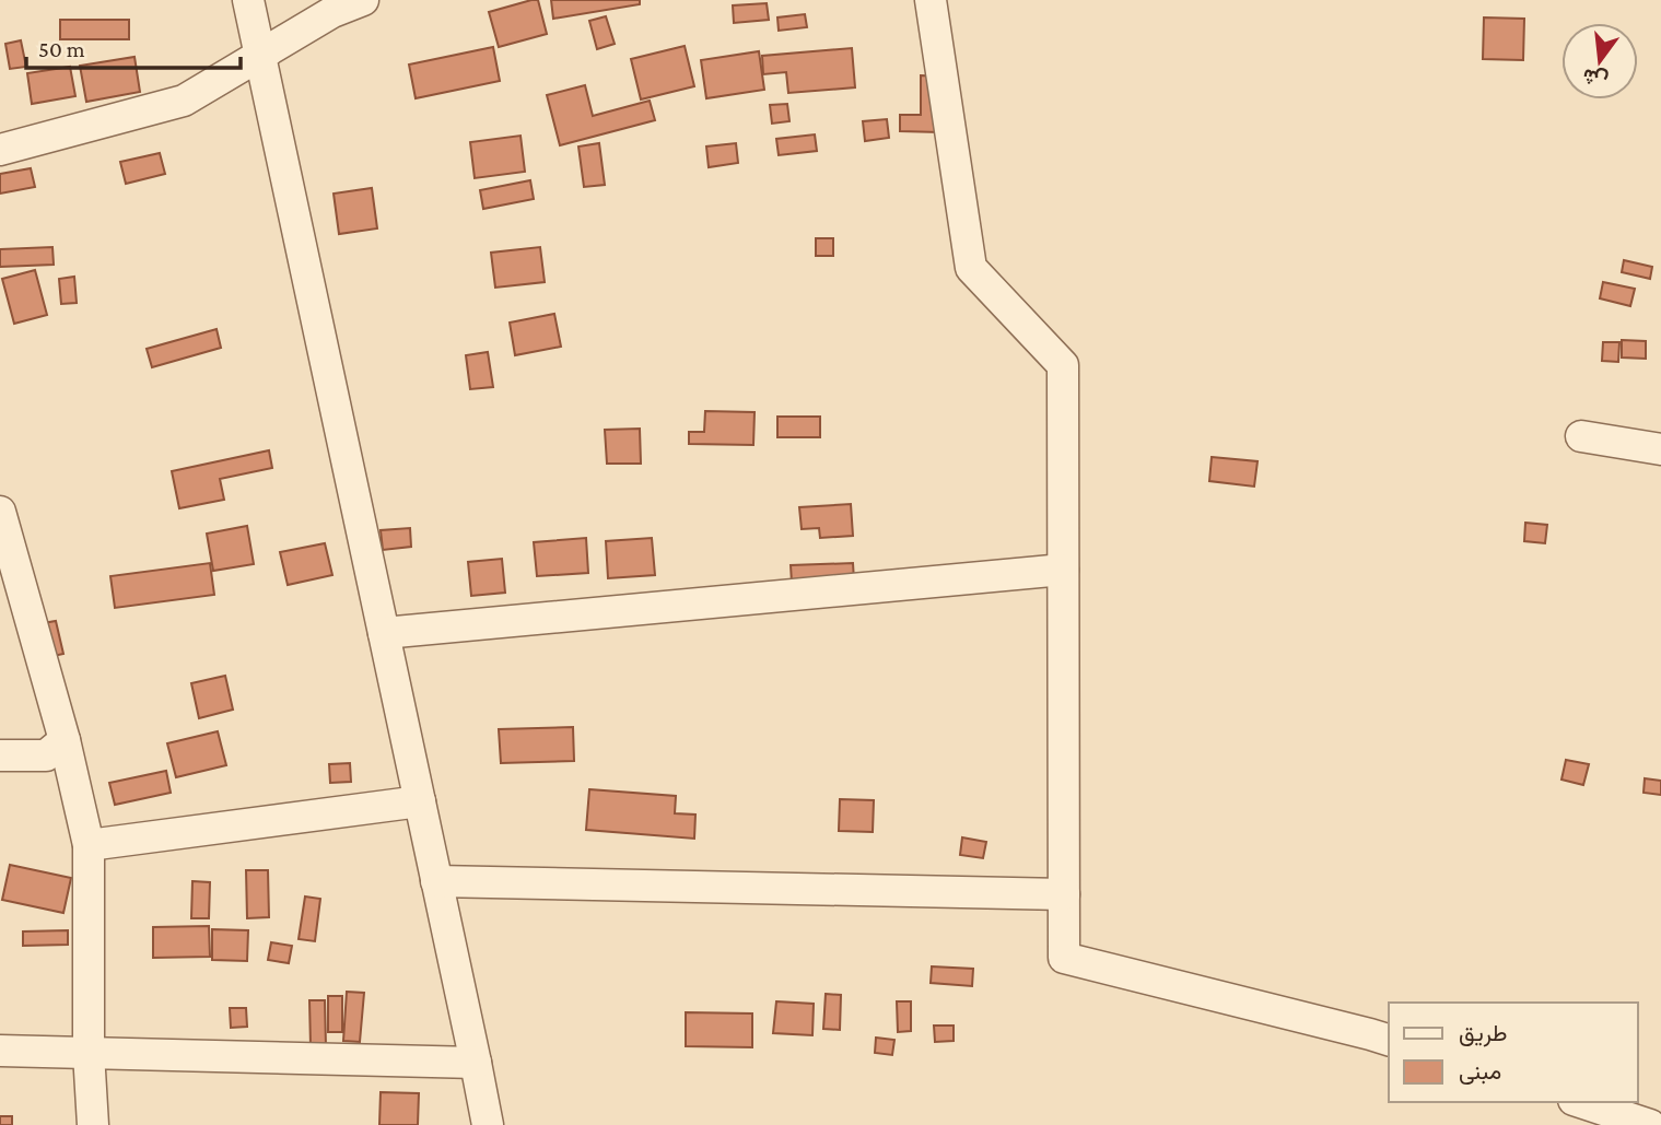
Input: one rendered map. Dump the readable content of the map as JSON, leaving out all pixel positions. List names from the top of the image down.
{
  "legend": ["طريق", "مبنى"],
  "scale_bar": "50 m",
  "north": "bottom"
}
